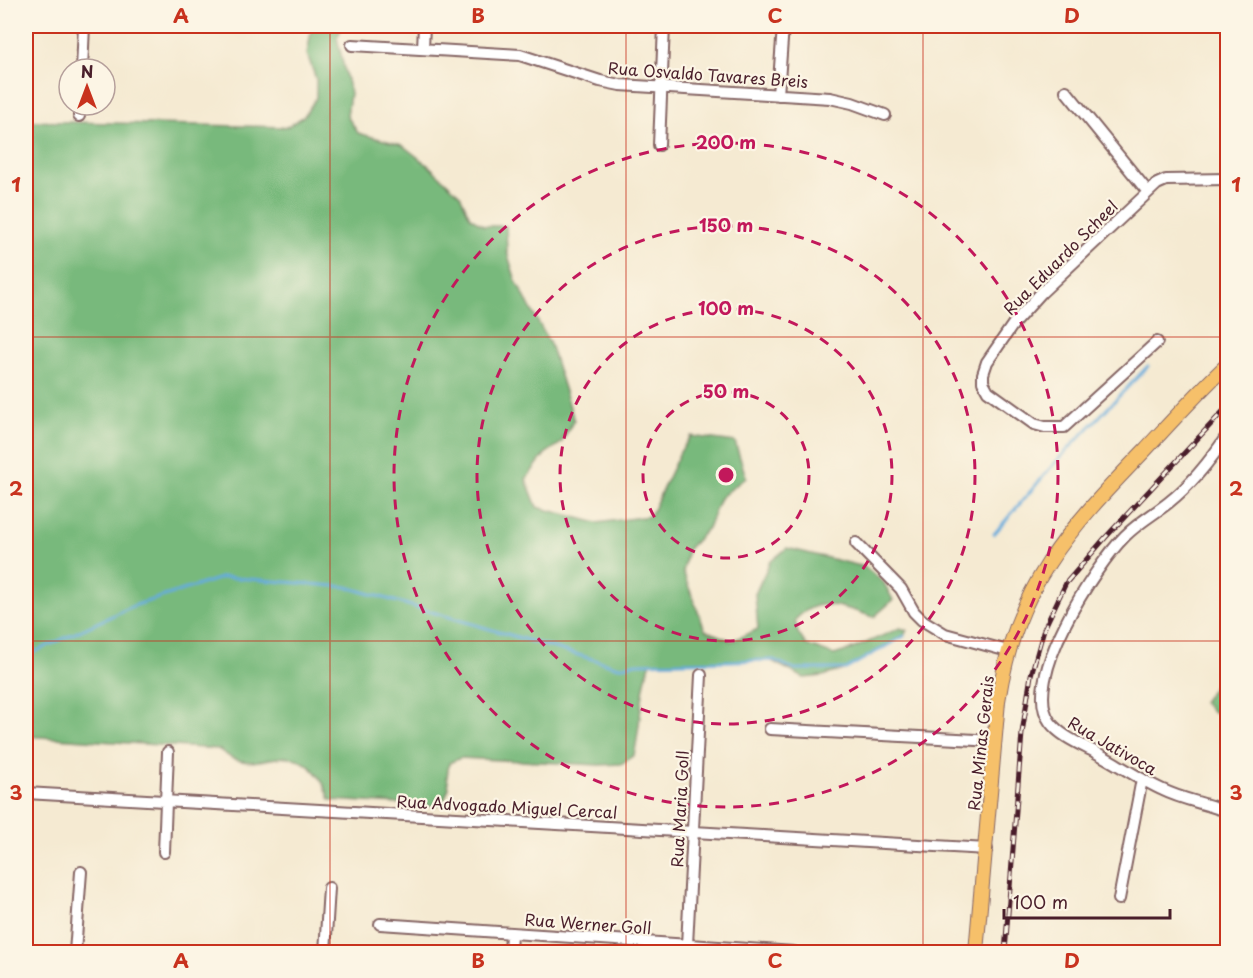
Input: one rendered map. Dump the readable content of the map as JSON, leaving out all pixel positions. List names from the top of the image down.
{
  "streets": {
    "main road": ["Rua Minas Gerais"],
    "street": [
      "Rua Osvaldo Tavares Breis",
      "Rua Eduardo Scheel",
      "Rua Jativoca",
      "Rua Advogado Miguel Cercal",
      "Rua Maria Goll",
      "Rua Werner Goll"
    ]
  },
  "crossings": [
    ["Rua Minas Gerais", "Rua Advogado Miguel Cercal"],
    ["Rua Advogado Miguel Cercal", "Rua Maria Goll"],
    ["Rua Maria Goll", "Rua Werner Goll"]
  ],
  "scale_bar": "100 m",
  "north": "top",
  "grid": {
    "columns": [
      "A",
      "B",
      "C",
      "D"
    ],
    "rows": ["1", "2", "3"]
  },
  "rings": [
    "200 m",
    "150 m",
    "100 m",
    "50 m"
  ]
}
